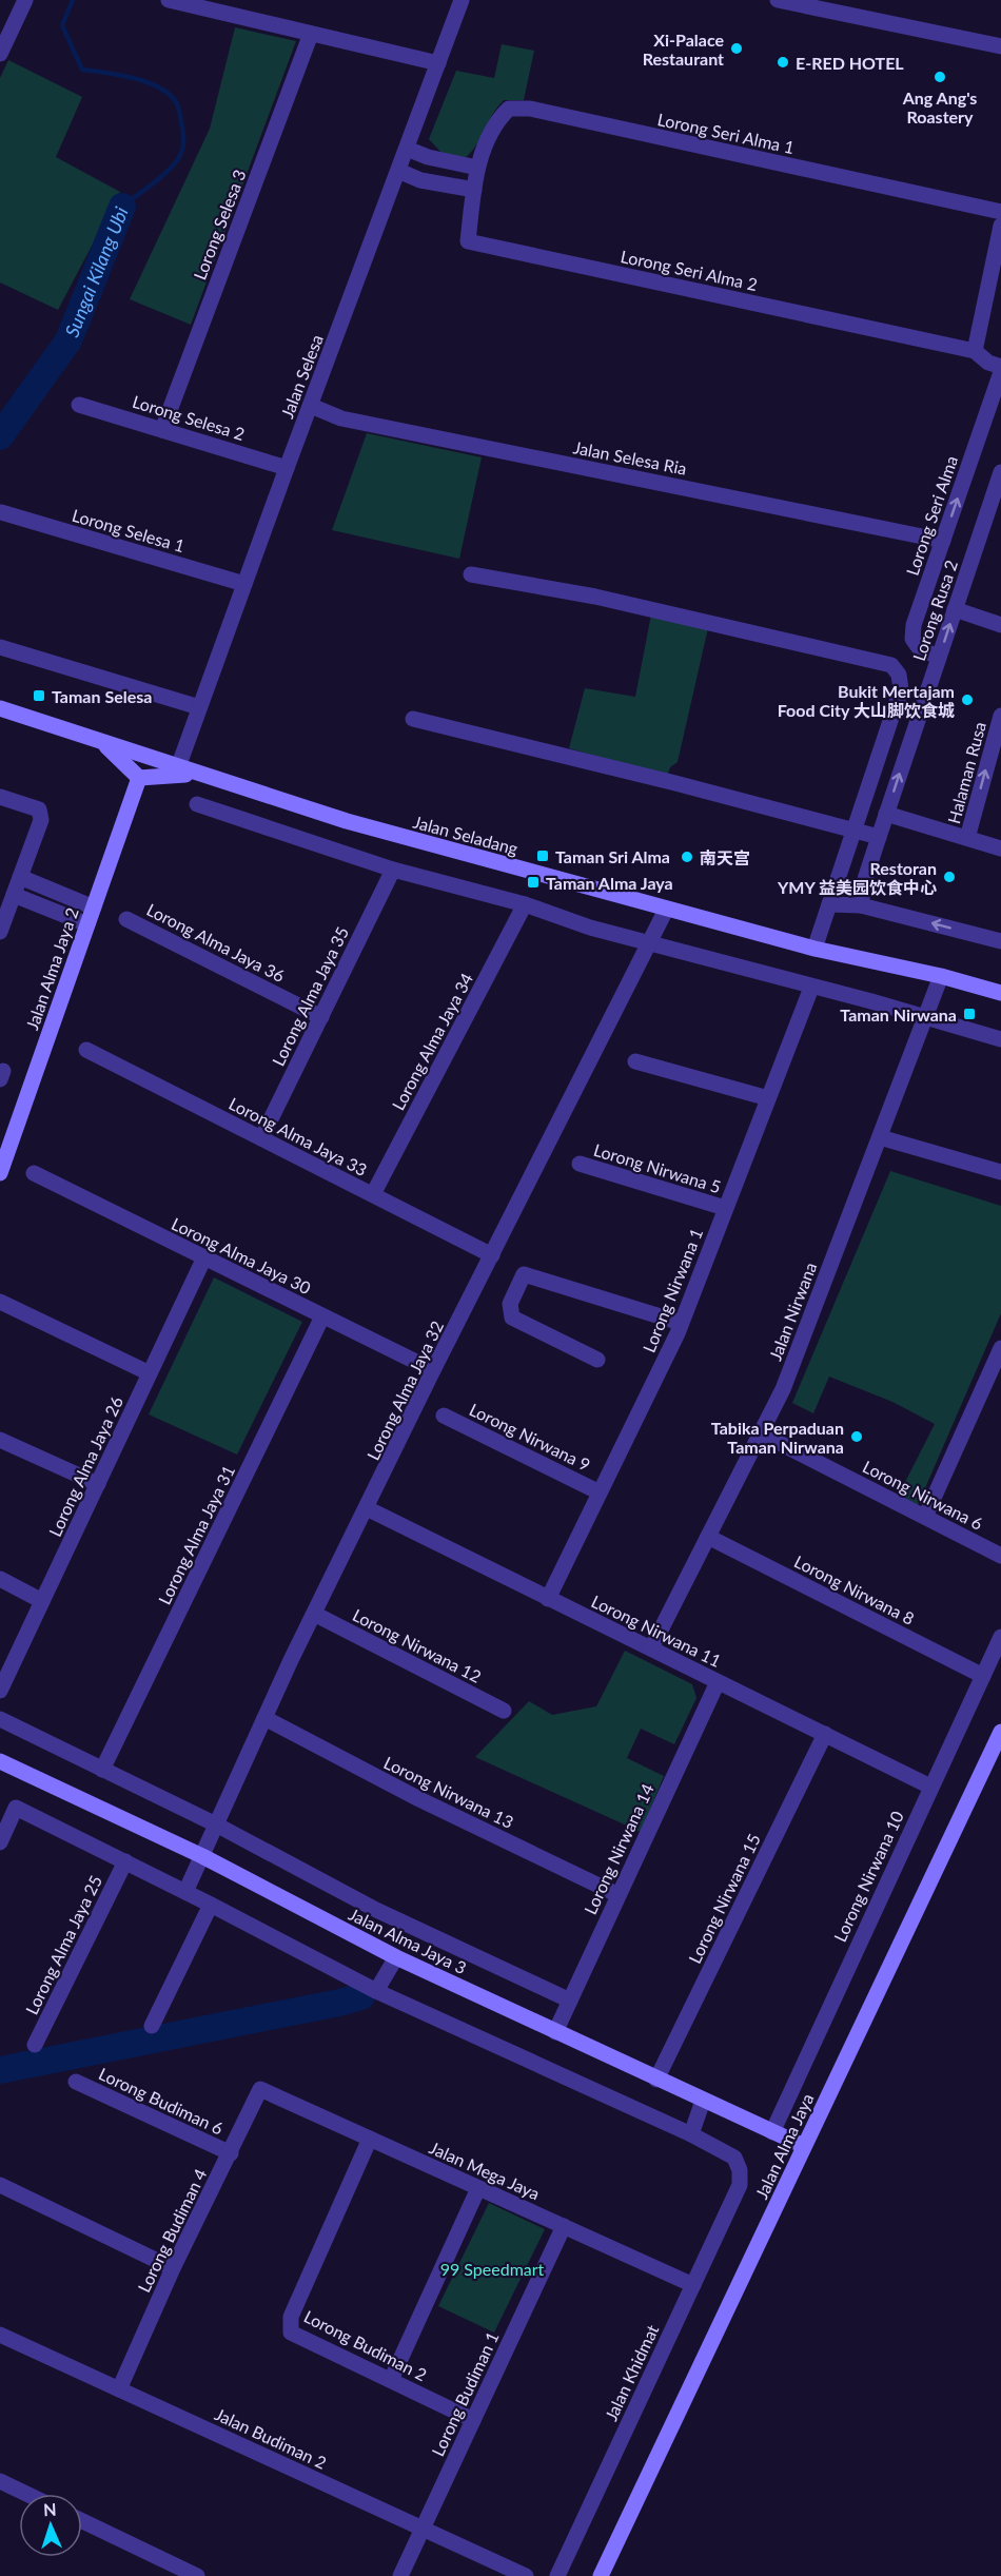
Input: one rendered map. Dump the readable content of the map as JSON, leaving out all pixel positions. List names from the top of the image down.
{
  "streets": {
    "street": [
      "Lorong Seri Alma 1",
      "Lorong Selesa 3",
      "Lorong Seri Alma 2",
      "Jalan Selesa",
      "Lorong Selesa 2",
      "Jalan Selesa Ria",
      "Lorong Seri Alma",
      "Lorong Selesa 1",
      "Lorong Rusa 2",
      "Halaman Rusa",
      "Jalan Seladang",
      "Lorong Alma Jaya 36",
      "Jalan Alma Jaya 2",
      "Lorong Alma Jaya 35",
      "Lorong Alma Jaya 34",
      "Lorong Alma Jaya 33",
      "Lorong Nirwana 5",
      "Lorong Alma Jaya 30",
      "Lorong Nirwana 1",
      "Jalan Nirwana",
      "Lorong Alma Jaya 32",
      "Lorong Nirwana 9",
      "Lorong Alma Jaya 26",
      "Lorong Nirwana 6",
      "Lorong Alma Jaya 31",
      "Lorong Nirwana 8",
      "Lorong Nirwana 11",
      "Lorong Nirwana 12",
      "Lorong Nirwana 13",
      "Lorong Nirwana 14",
      "Lorong Nirwana 10",
      "Lorong Nirwana 15",
      "Jalan Alma Jaya 3",
      "Lorong Alma Jaya 25",
      "Lorong Budiman 6",
      "Jalan Alma Jaya",
      "Jalan Mega Jaya",
      "Lorong Budiman 4",
      "Lorong Budiman 2",
      "Jalan Khidmat",
      "Lorong Budiman 1",
      "Jalan Budiman 2"
    ]
  },
  "crossings": [
    ["Lorong Seri Alma 1", "Lorong Seri Alma 2"],
    ["Lorong Selesa 3", "Lorong Selesa 2"],
    ["Jalan Selesa", "Lorong Selesa 2"],
    ["Jalan Selesa", "Jalan Selesa Ria"],
    ["Jalan Selesa", "Lorong Selesa 1"],
    ["Jalan Selesa", "Jalan Seladang"],
    ["Jalan Selesa Ria", "Lorong Seri Alma"],
    ["Lorong Seri Alma", "Lorong Rusa 2"],
    ["Lorong Rusa 2", "Halaman Rusa"],
    ["Jalan Seladang", "Jalan Nirwana"],
    ["Jalan Seladang", "Lorong Alma Jaya 32"],
    ["Lorong Alma Jaya 36", "Lorong Alma Jaya 35"],
    ["Lorong Alma Jaya 35", "Lorong Alma Jaya 33"],
    ["Lorong Alma Jaya 34", "Lorong Alma Jaya 33"],
    ["Lorong Alma Jaya 33", "Lorong Alma Jaya 32"],
    ["Lorong Nirwana 5", "Lorong Nirwana 1"],
    ["Lorong Alma Jaya 30", "Lorong Alma Jaya 32"],
    ["Lorong Alma Jaya 30", "Lorong Alma Jaya 26"],
    ["Lorong Alma Jaya 30", "Lorong Alma Jaya 31"],
    ["Lorong Nirwana 1", "Lorong Nirwana 9"],
    ["Lorong Nirwana 1", "Lorong Nirwana 11"],
    ["Jalan Nirwana", "Lorong Nirwana 6"],
    ["Jalan Nirwana", "Lorong Nirwana 8"],
    ["Jalan Nirwana", "Lorong Nirwana 11"],
    ["Lorong Alma Jaya 32", "Lorong Nirwana 11"],
    ["Lorong Alma Jaya 32", "Lorong Nirwana 12"],
    ["Lorong Alma Jaya 32", "Lorong Nirwana 13"],
    ["Lorong Alma Jaya 32", "Jalan Alma Jaya 3"],
    ["Lorong Alma Jaya 31", "Jalan Alma Jaya 3"],
    ["Lorong Nirwana 8", "Lorong Nirwana 10"],
    ["Lorong Nirwana 11", "Lorong Nirwana 14"],
    ["Lorong Nirwana 11", "Lorong Nirwana 10"],
    ["Lorong Nirwana 11", "Lorong Nirwana 15"],
    ["Lorong Nirwana 13", "Lorong Nirwana 14"],
    ["Lorong Nirwana 14", "Jalan Alma Jaya 3"],
    ["Lorong Nirwana 10", "Jalan Alma Jaya 3"],
    ["Lorong Nirwana 15", "Jalan Alma Jaya 3"],
    ["Jalan Alma Jaya 3", "Jalan Alma Jaya"],
    ["Lorong Budiman 6", "Lorong Budiman 4"],
    ["Jalan Mega Jaya", "Lorong Budiman 4"],
    ["Jalan Mega Jaya", "Lorong Budiman 2"],
    ["Jalan Mega Jaya", "Jalan Khidmat"],
    ["Jalan Mega Jaya", "Lorong Budiman 1"],
    ["Lorong Budiman 4", "Jalan Budiman 2"],
    ["Lorong Budiman 2", "Lorong Budiman 1"],
    ["Lorong Budiman 1", "Jalan Budiman 2"]
  ],
  "one_way": ["Lorong Seri Alma"],
  "water": ["Sungai Kilang Ubi"],
  "parks": ["99 Speedmart"],
  "places": {
    "other": [
      "Xi-Palace Restaurant",
      "E-RED HOTEL",
      "Ang Ang's Roastery",
      "Bukit Mertajam Food City 大山脚饮食城",
      "南天宫",
      "Restoran YMY 益美园饮食中心",
      "Tabika Perpaduan Taman Nirwana"
    ],
    "transit": [
      "Taman Selesa",
      "Taman Sri Alma",
      "Taman Alma Jaya",
      "Taman Nirwana"
    ]
  },
  "north": "top"
}
